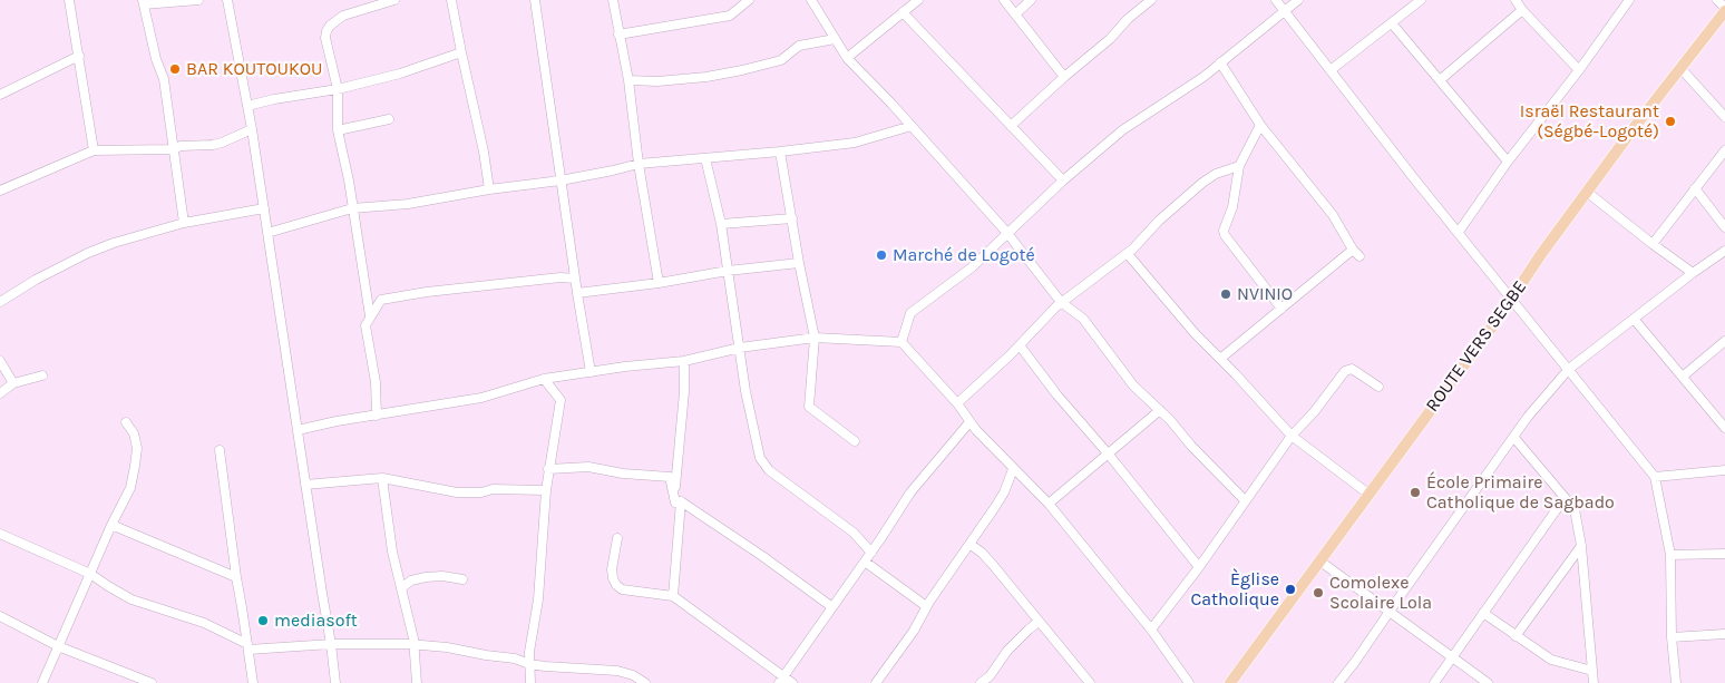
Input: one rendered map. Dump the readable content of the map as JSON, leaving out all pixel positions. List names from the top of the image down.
{
  "streets": {
    "main road": ["ROUTE VERS SEGBE"]
  },
  "places": [
    "BAR KOUTOUKOU",
    "Israël Restaurant (Ségbé-Logoté)",
    "Marché de Logoté",
    "NVINIO",
    "École Primaire Catholique de Sagbado",
    "Èglise Catholique",
    "Comolexe Scolaire Lola",
    "mediasoft"
  ]
}
